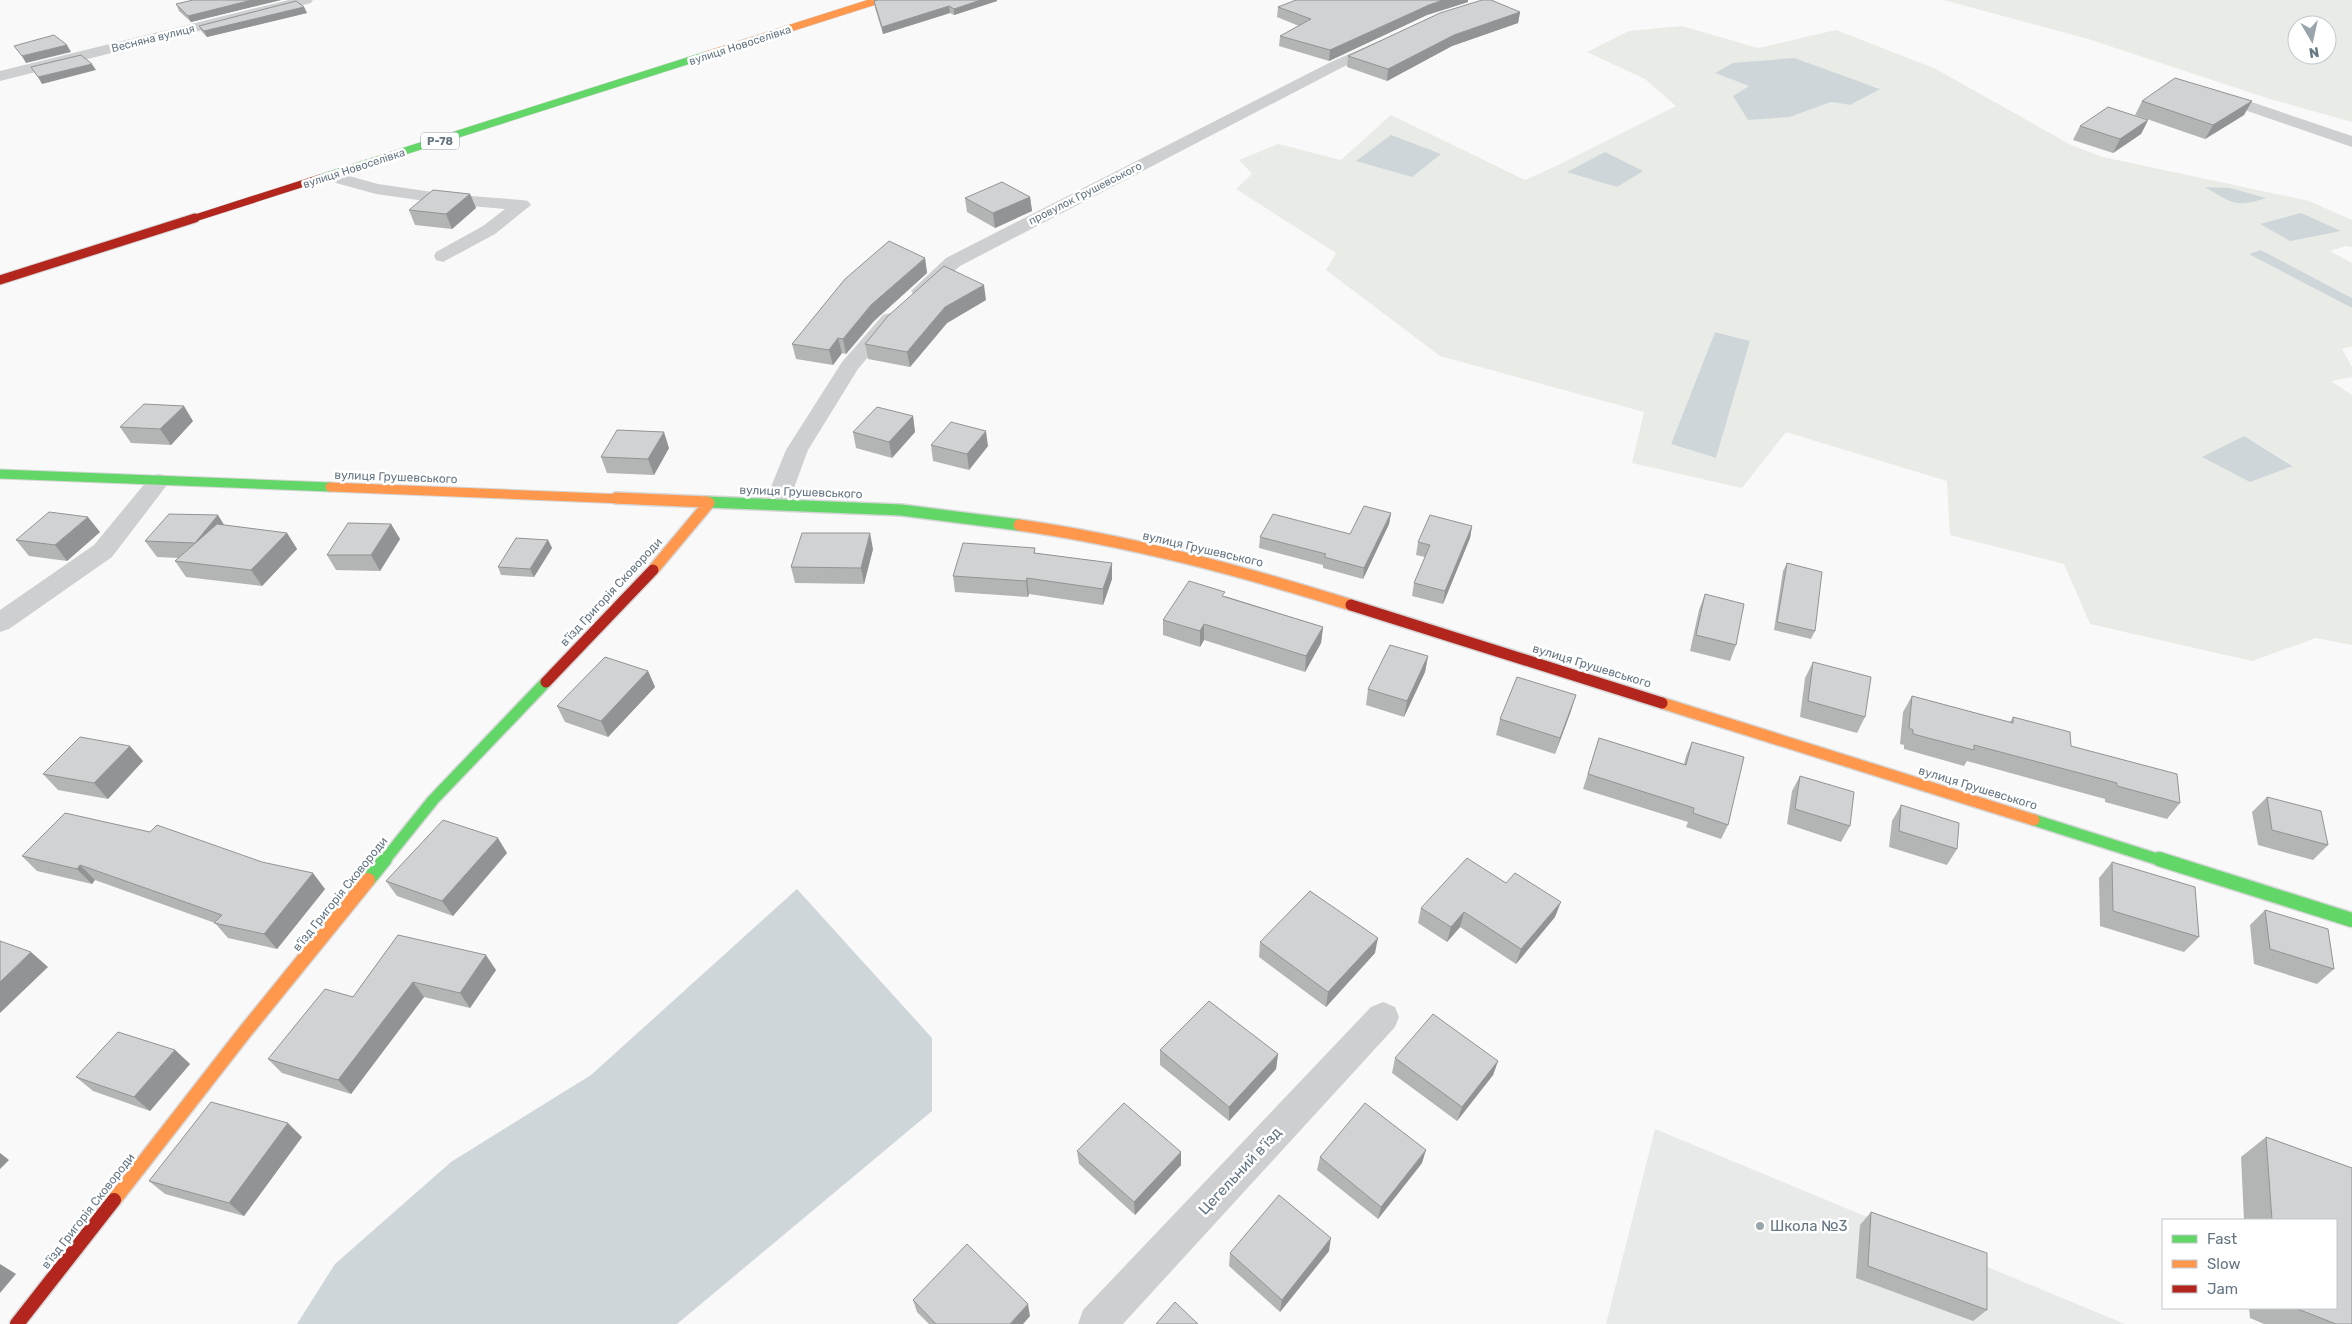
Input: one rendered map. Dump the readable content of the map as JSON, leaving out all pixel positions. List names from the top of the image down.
{
  "streets": {
    "street": [
      "Весняна вулиця",
      "вулиця Новоселівка",
      "Р-78",
      "провулок Грушевського",
      "вулиця Грушевського",
      "в'їзд Григорія Сковороди",
      "Цегельний в'їзд"
    ]
  },
  "crossings": [
    ["провулок Грушевського", "вулиця Грушевського"],
    ["вулиця Грушевського", "в'їзд Григорія Сковороди"]
  ],
  "places": ["Школа №3"],
  "legend": ["Fast", "Slow", "Jam"],
  "north": "bottom"
}
